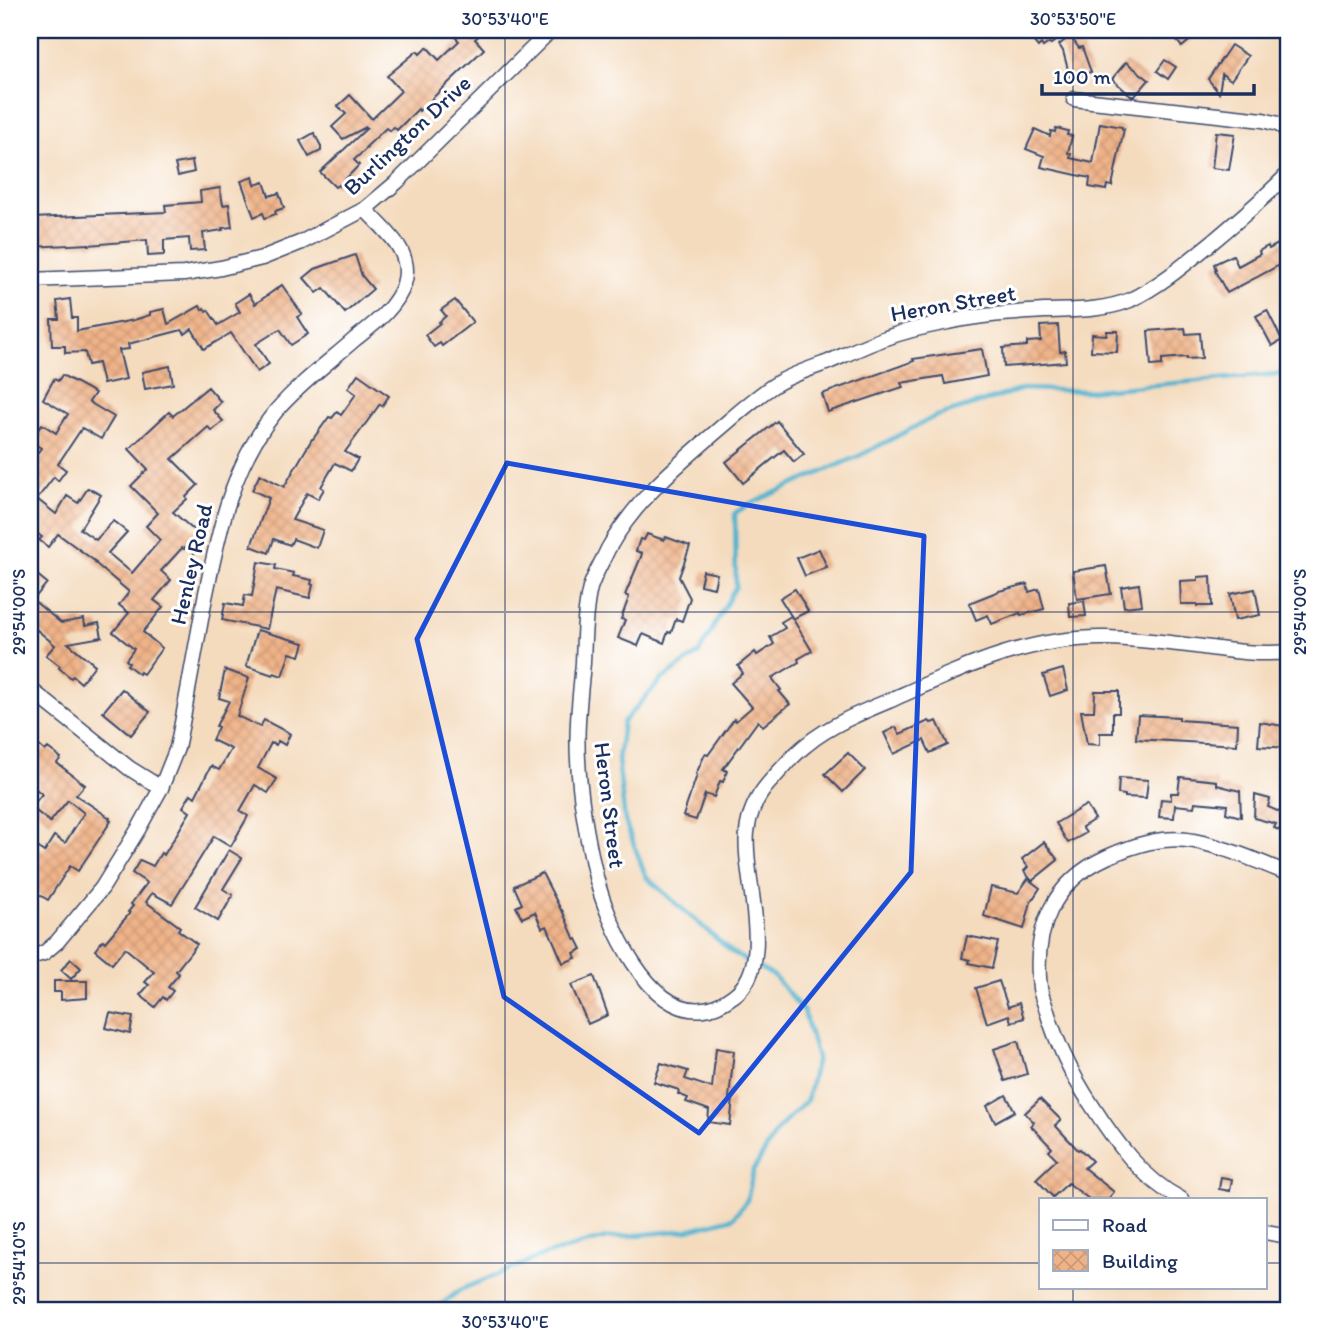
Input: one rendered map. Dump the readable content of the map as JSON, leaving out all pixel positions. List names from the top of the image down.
{
  "streets": {
    "street": ["Burlington Drive", "Heron Street", "Henley Road"]
  },
  "crossings": [
    ["Burlington Drive", "Henley Road"]
  ],
  "legend": ["Road", "Building"],
  "scale_bar": "100 m",
  "coordinates": [
    "30°53'40\"E",
    "30°53'50\"E",
    "29°54'00\"S",
    "29°54'10\"S"
  ]
}
